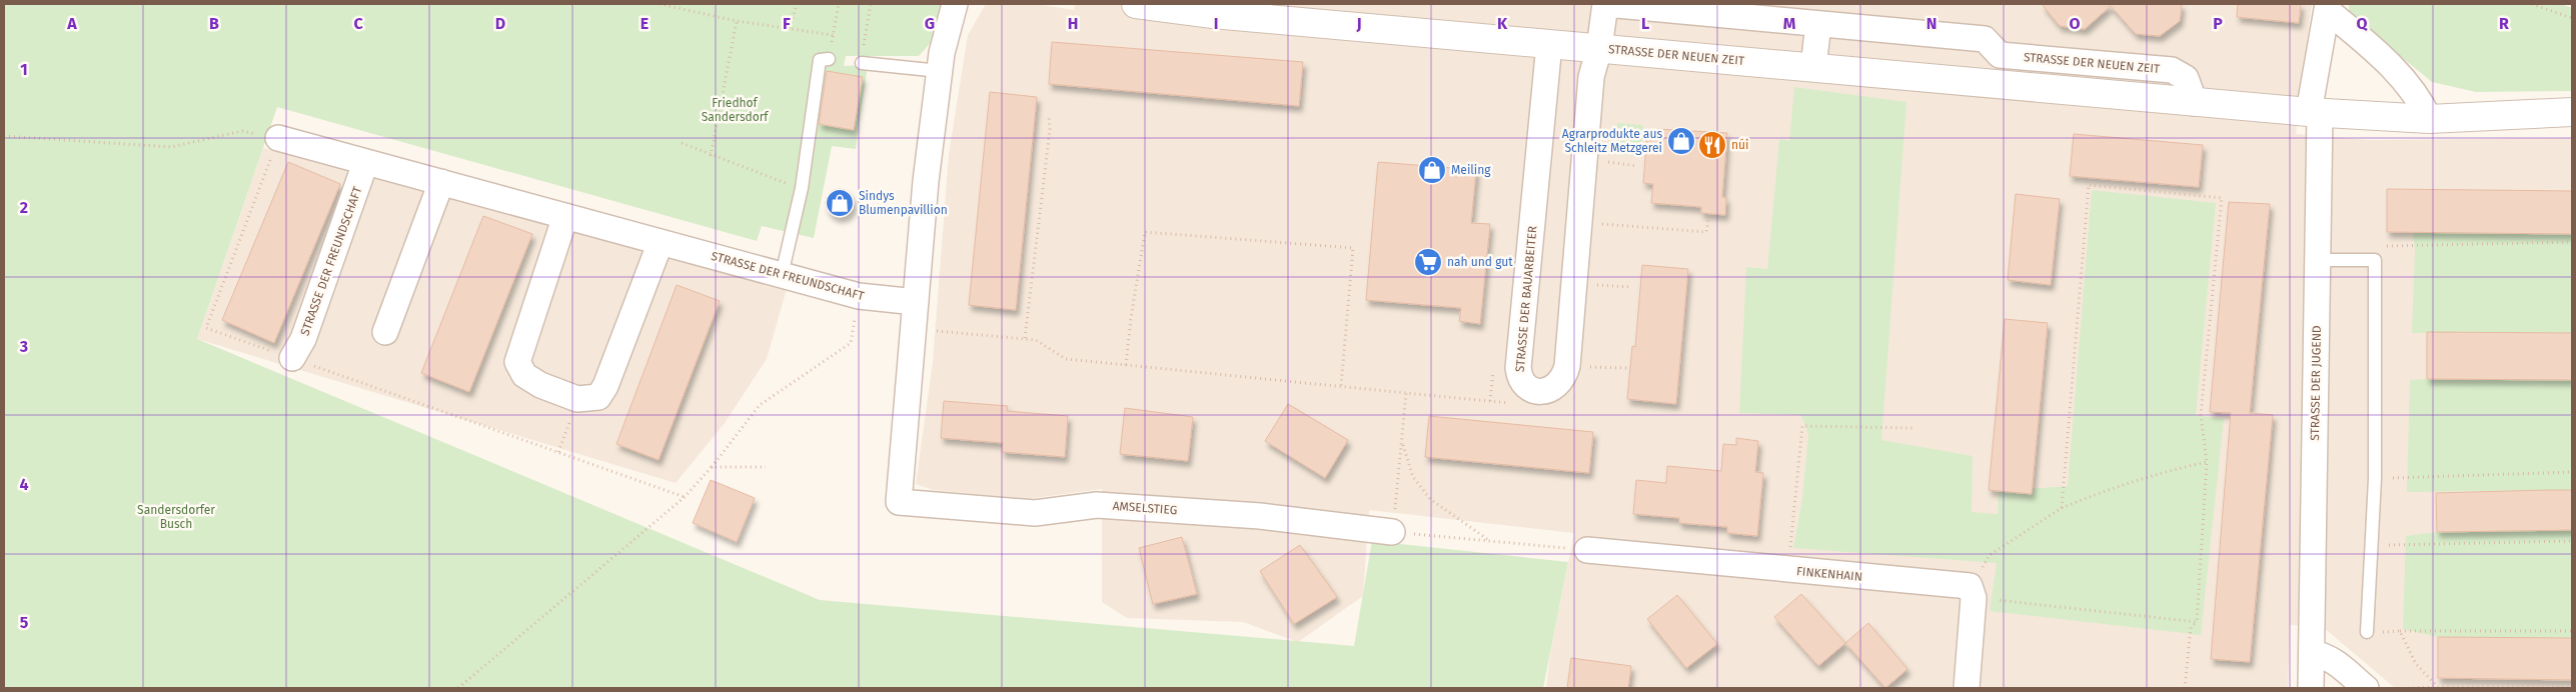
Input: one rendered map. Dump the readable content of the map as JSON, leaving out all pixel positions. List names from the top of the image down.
{
  "streets": {
    "street": [
      "STRASSE DER NEUEN ZEIT",
      "STRASSE DER FREUNDSCHAFT",
      "STRASSE DER BAUARBEITER",
      "STRASSE DER JUGEND",
      "AMSELSTIEG",
      "FINKENHAIN"
    ]
  },
  "crossings": [
    ["STRASSE DER NEUEN ZEIT", "STRASSE DER BAUARBEITER"],
    ["STRASSE DER NEUEN ZEIT", "STRASSE DER JUGEND"]
  ],
  "parks": ["Friedhof Sandersdorf", "Sandersdorfer Busch"],
  "places": {
    "shop": ["Agrarprodukte aus Schleitz Metzgerei", "Meiling", "Sindys Blumenpavillion"],
    "restaurant": ["núi"],
    "supermarket": ["nah und gut"]
  },
  "grid": {
    "columns": [
      "A",
      "B",
      "C",
      "D",
      "E",
      "F",
      "G",
      "H",
      "I",
      "J",
      "K",
      "L",
      "M",
      "N",
      "O",
      "P",
      "Q",
      "R"
    ],
    "rows": [
      "1",
      "2",
      "3",
      "4",
      "5"
    ]
  }
}
